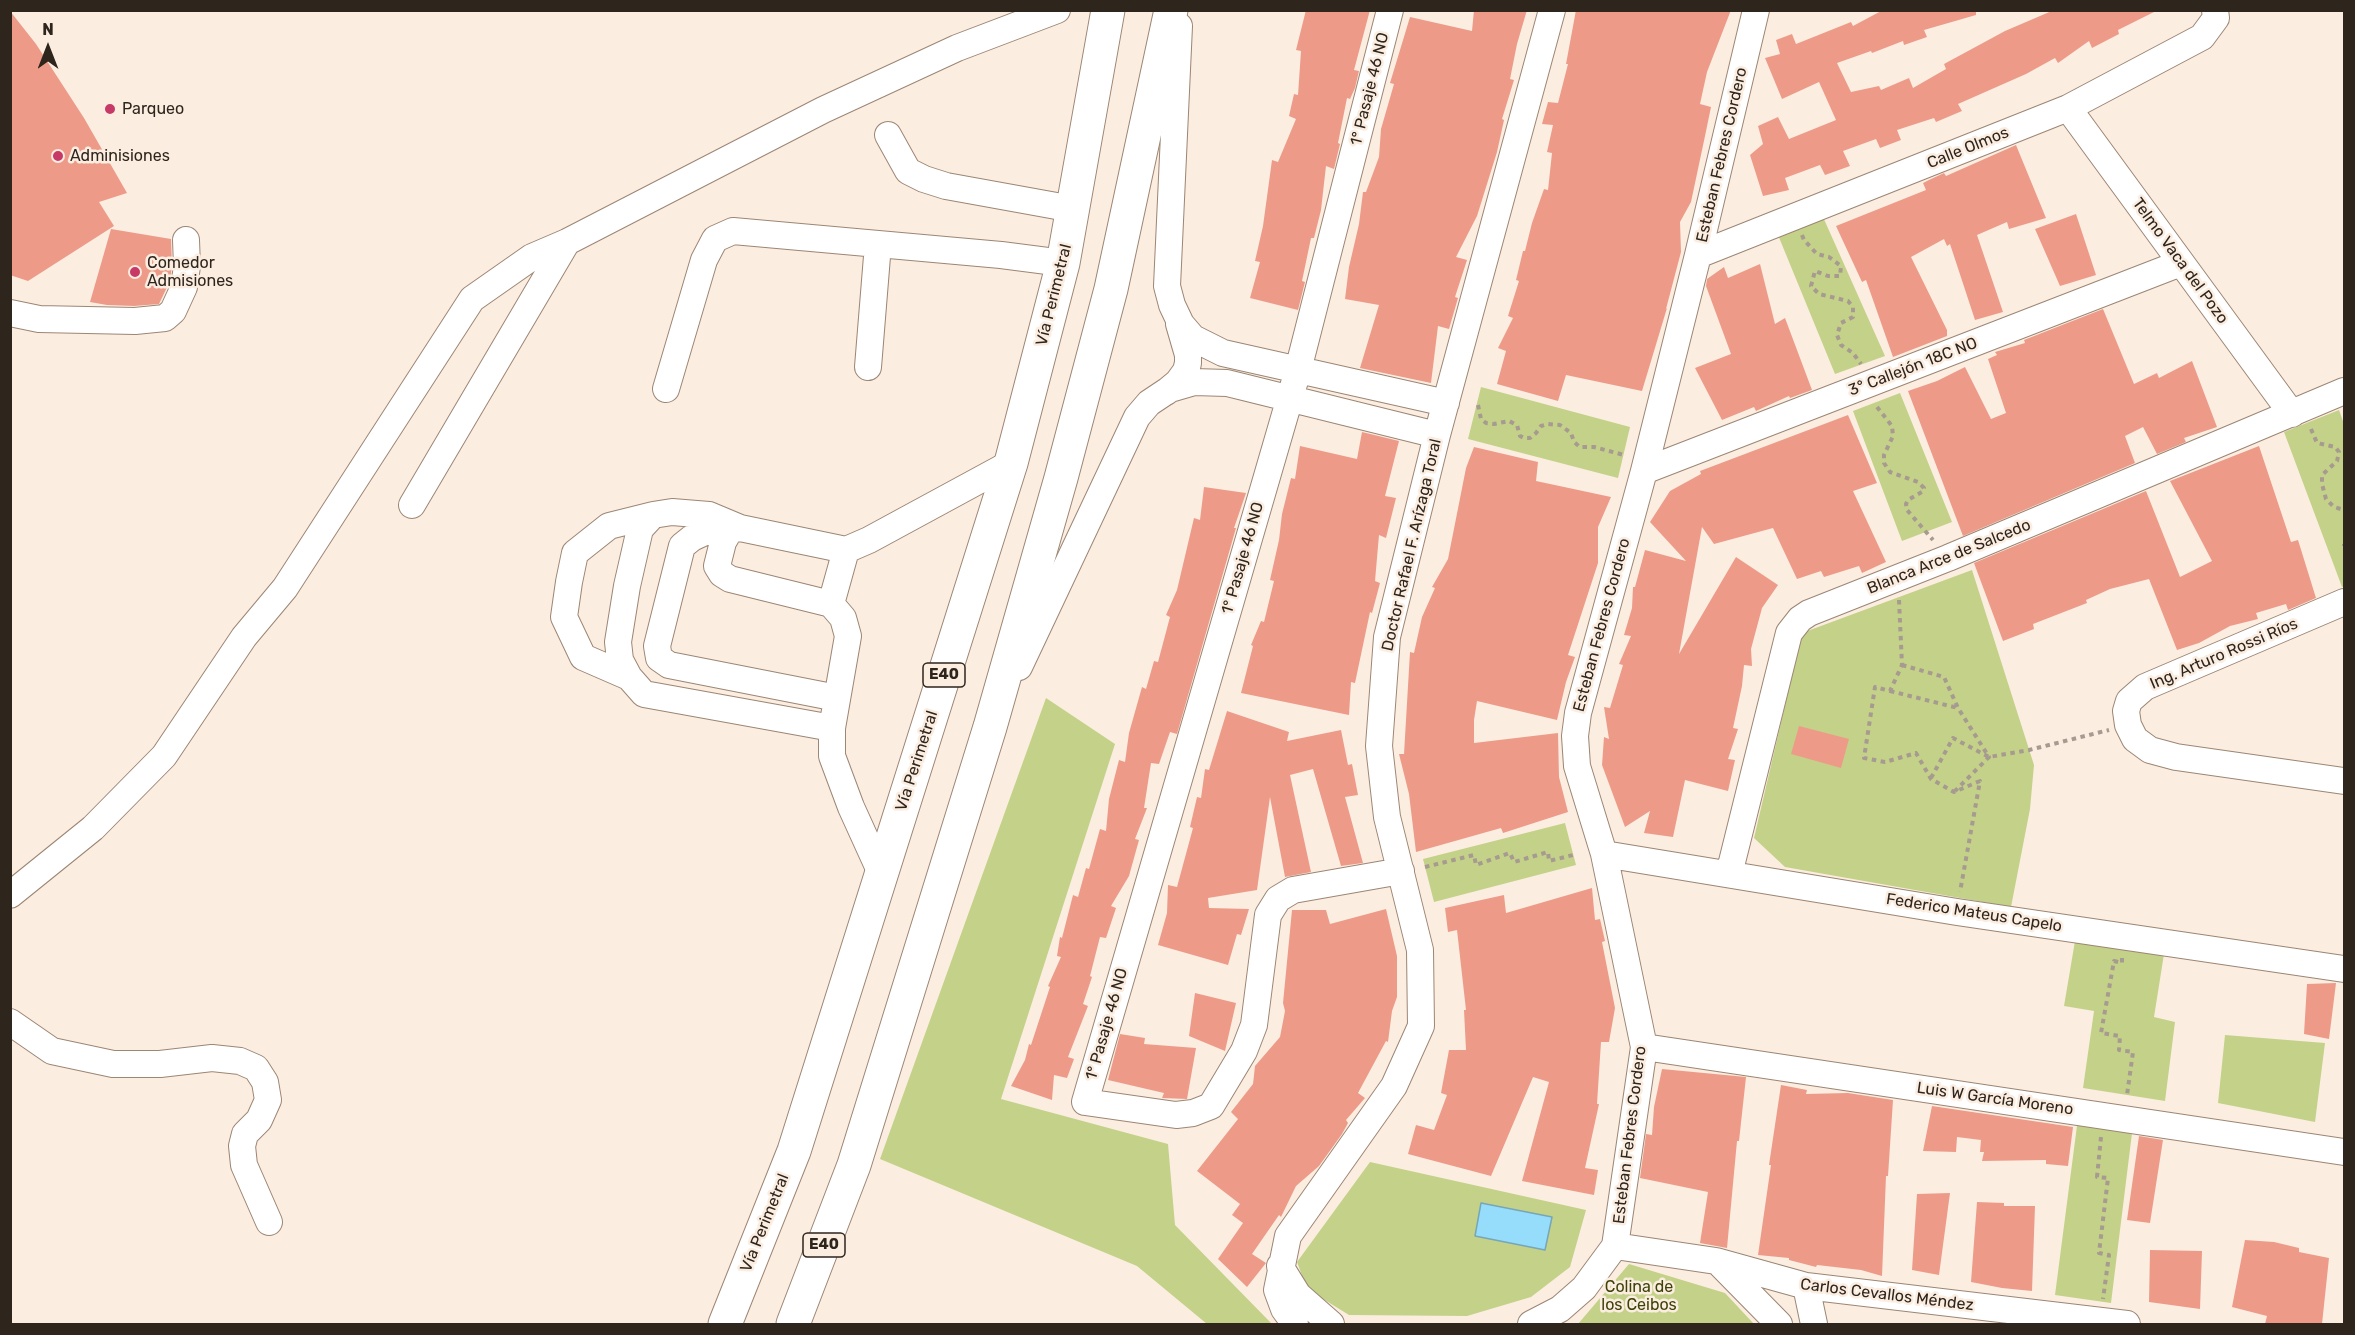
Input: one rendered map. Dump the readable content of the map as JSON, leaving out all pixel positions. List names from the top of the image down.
{
  "streets": {
    "highway": ["Vía Perimetral", "E40"],
    "street": [
      "1° Pasaje 46 NO",
      "Calle Olmos",
      "Esteban Febres Cordero",
      "Telmo Vaca del Pozo",
      "3° Callejón 18C NO",
      "Doctor Rafael F. Arízaga Toral",
      "Blanca Arce de Salcedo",
      "Ing. Arturo Rossi Ríos",
      "Federico Mateus Capelo",
      "Luis W García Moreno",
      "Carlos Cevallos Méndez"
    ]
  },
  "crossings": [
    ["1° Pasaje 46 NO", "Doctor Rafael F. Arízaga Toral"],
    ["Calle Olmos", "Esteban Febres Cordero"],
    ["Calle Olmos", "Telmo Vaca del Pozo"],
    ["Esteban Febres Cordero", "3° Callejón 18C NO"],
    ["Esteban Febres Cordero", "Federico Mateus Capelo"],
    ["Esteban Febres Cordero", "Luis W García Moreno"],
    ["Esteban Febres Cordero", "Carlos Cevallos Méndez"],
    ["Telmo Vaca del Pozo", "3° Callejón 18C NO"],
    ["Telmo Vaca del Pozo", "Blanca Arce de Salcedo"],
    ["Blanca Arce de Salcedo", "Federico Mateus Capelo"]
  ],
  "parks": ["Colina de los Ceibos"],
  "places": ["Parqueo", "Adminisiones", "Comedor Admisiones"],
  "north": "top"
}
